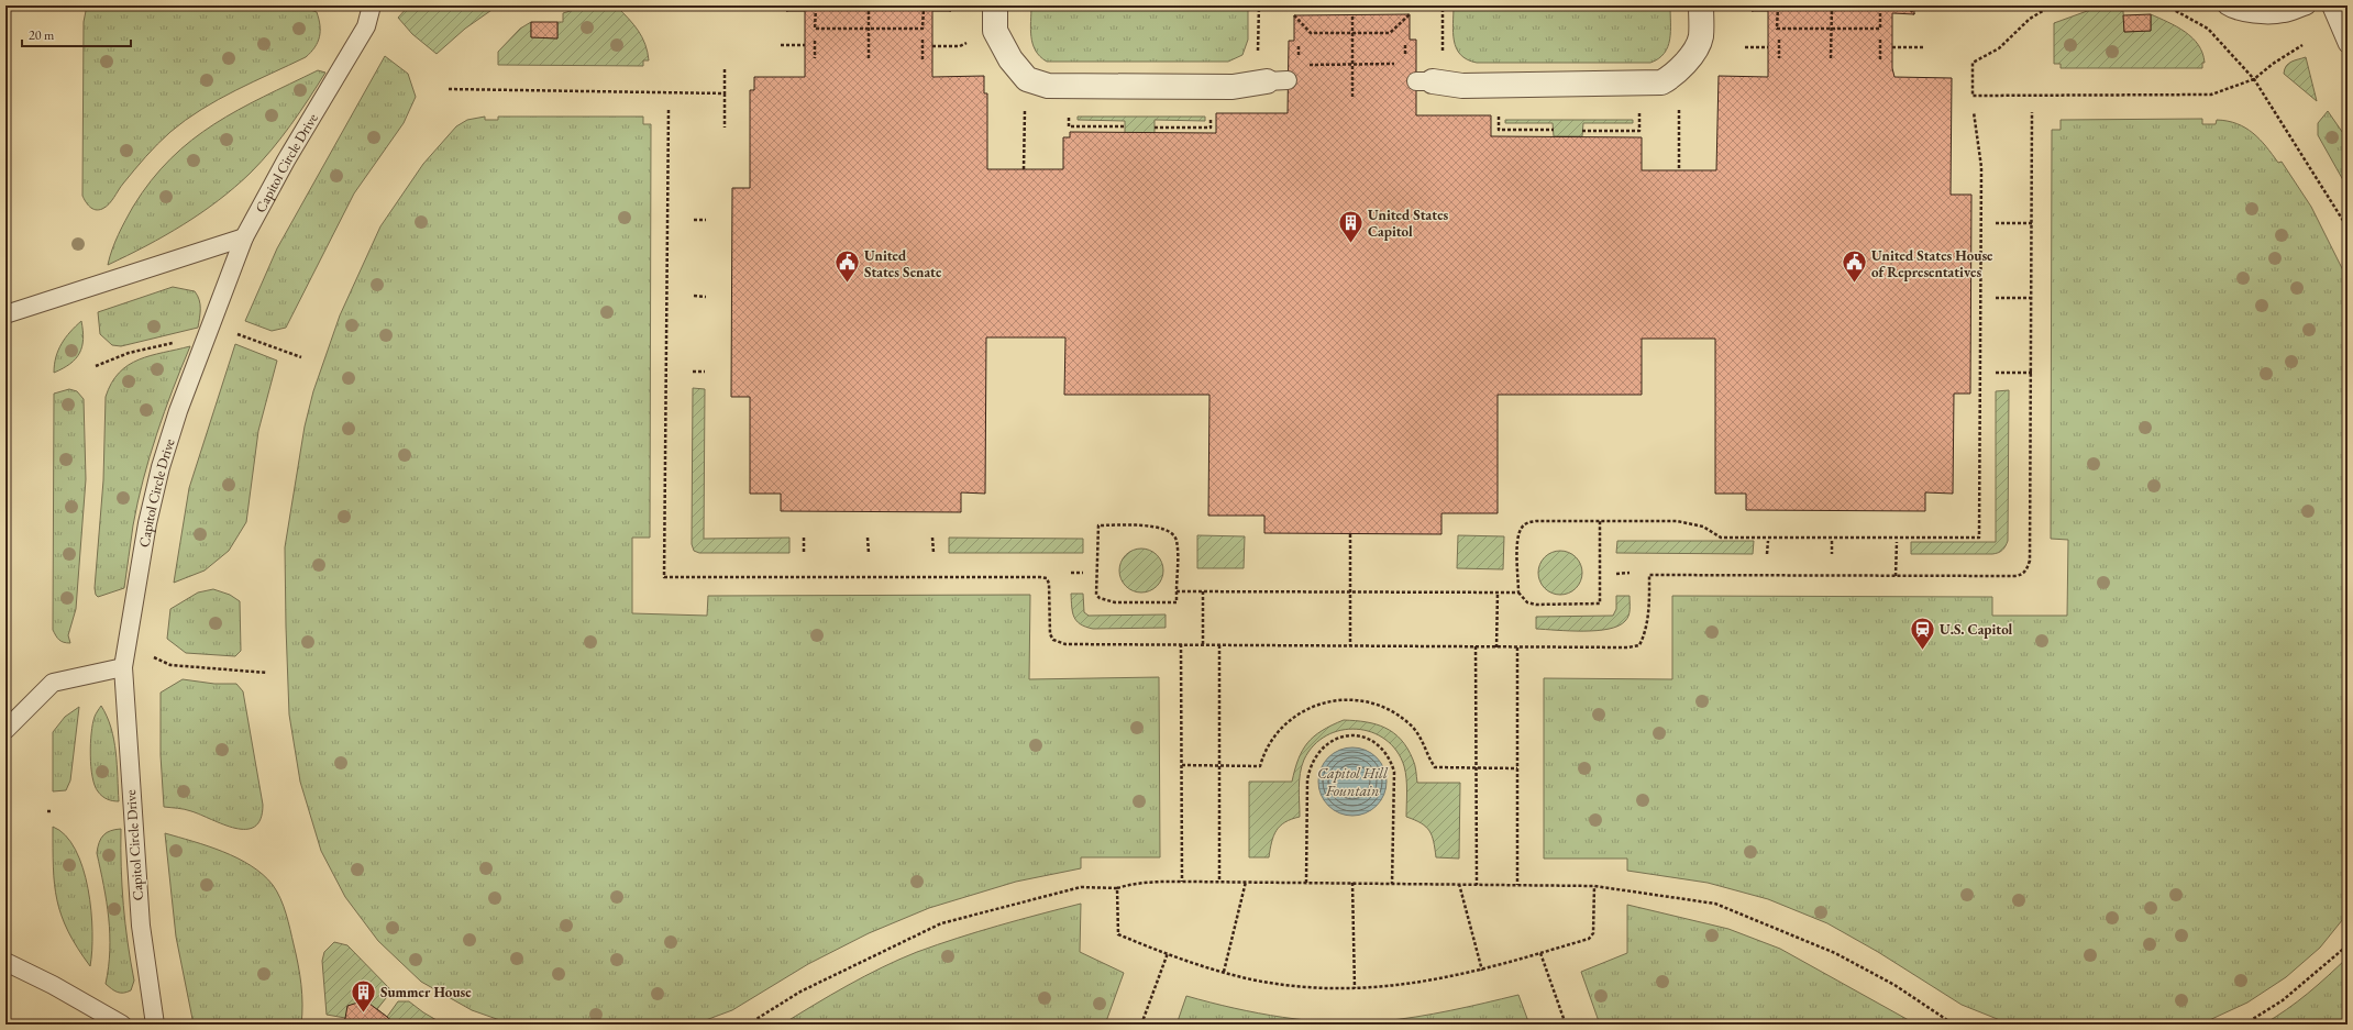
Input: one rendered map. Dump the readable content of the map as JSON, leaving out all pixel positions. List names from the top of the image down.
{
  "streets": {
    "lane": ["Capitol Circle Drive"]
  },
  "water": ["Capitol Hill Fountain"],
  "places": {
    "building": ["United States Capitol", "Summer House"],
    "public building": ["United States Senate", "United States House of Representatives"],
    "station": ["U.S. Capitol"]
  },
  "scale_bar": "20 m"
}
